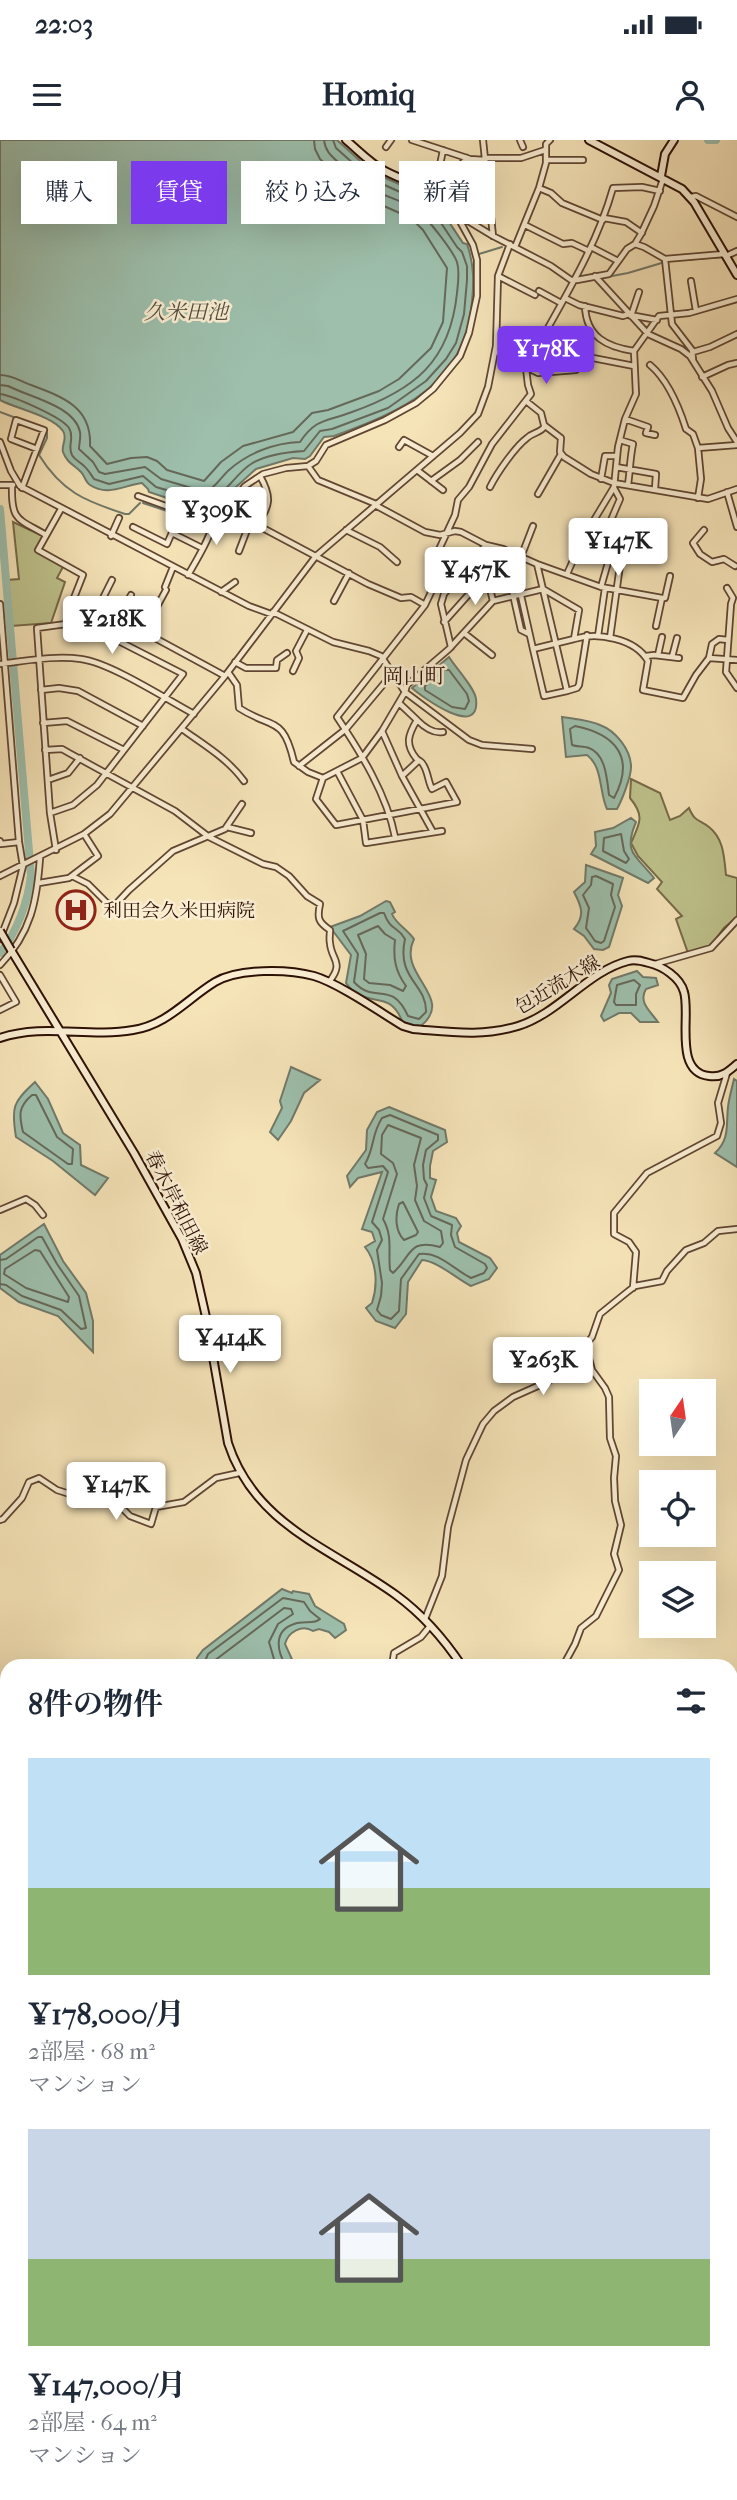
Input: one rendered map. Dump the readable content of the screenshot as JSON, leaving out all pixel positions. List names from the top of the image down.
{
  "streets": {
    "street": ["包近流木線", "春木岸和田線"]
  },
  "crossings": [
    ["包近流木線", "春木岸和田線"]
  ],
  "districts": ["岡山町"],
  "water": ["久米田池"],
  "places": {
    "hospital": ["利田会久米田病院"]
  },
  "north": "top",
  "page": {
    "status": "22:03",
    "header": "Homiq",
    "chip": [
      "購入",
      "賃貸",
      "絞り込み",
      "新着"
    ],
    "price": [
      "¥178K",
      "¥309K",
      "¥147K",
      "¥457K",
      "¥218K",
      "¥414K",
      "¥263K",
      "¥147K"
    ],
    "heading": "8件の物件",
    "list": [
      {
        "name": "¥178,000/月",
        "note": "2部屋 · 68 m² · マンション"
      },
      {
        "name": "¥147,000/月",
        "note": "2部屋 · 64 m² · マンション"
      }
    ]
  }
}
